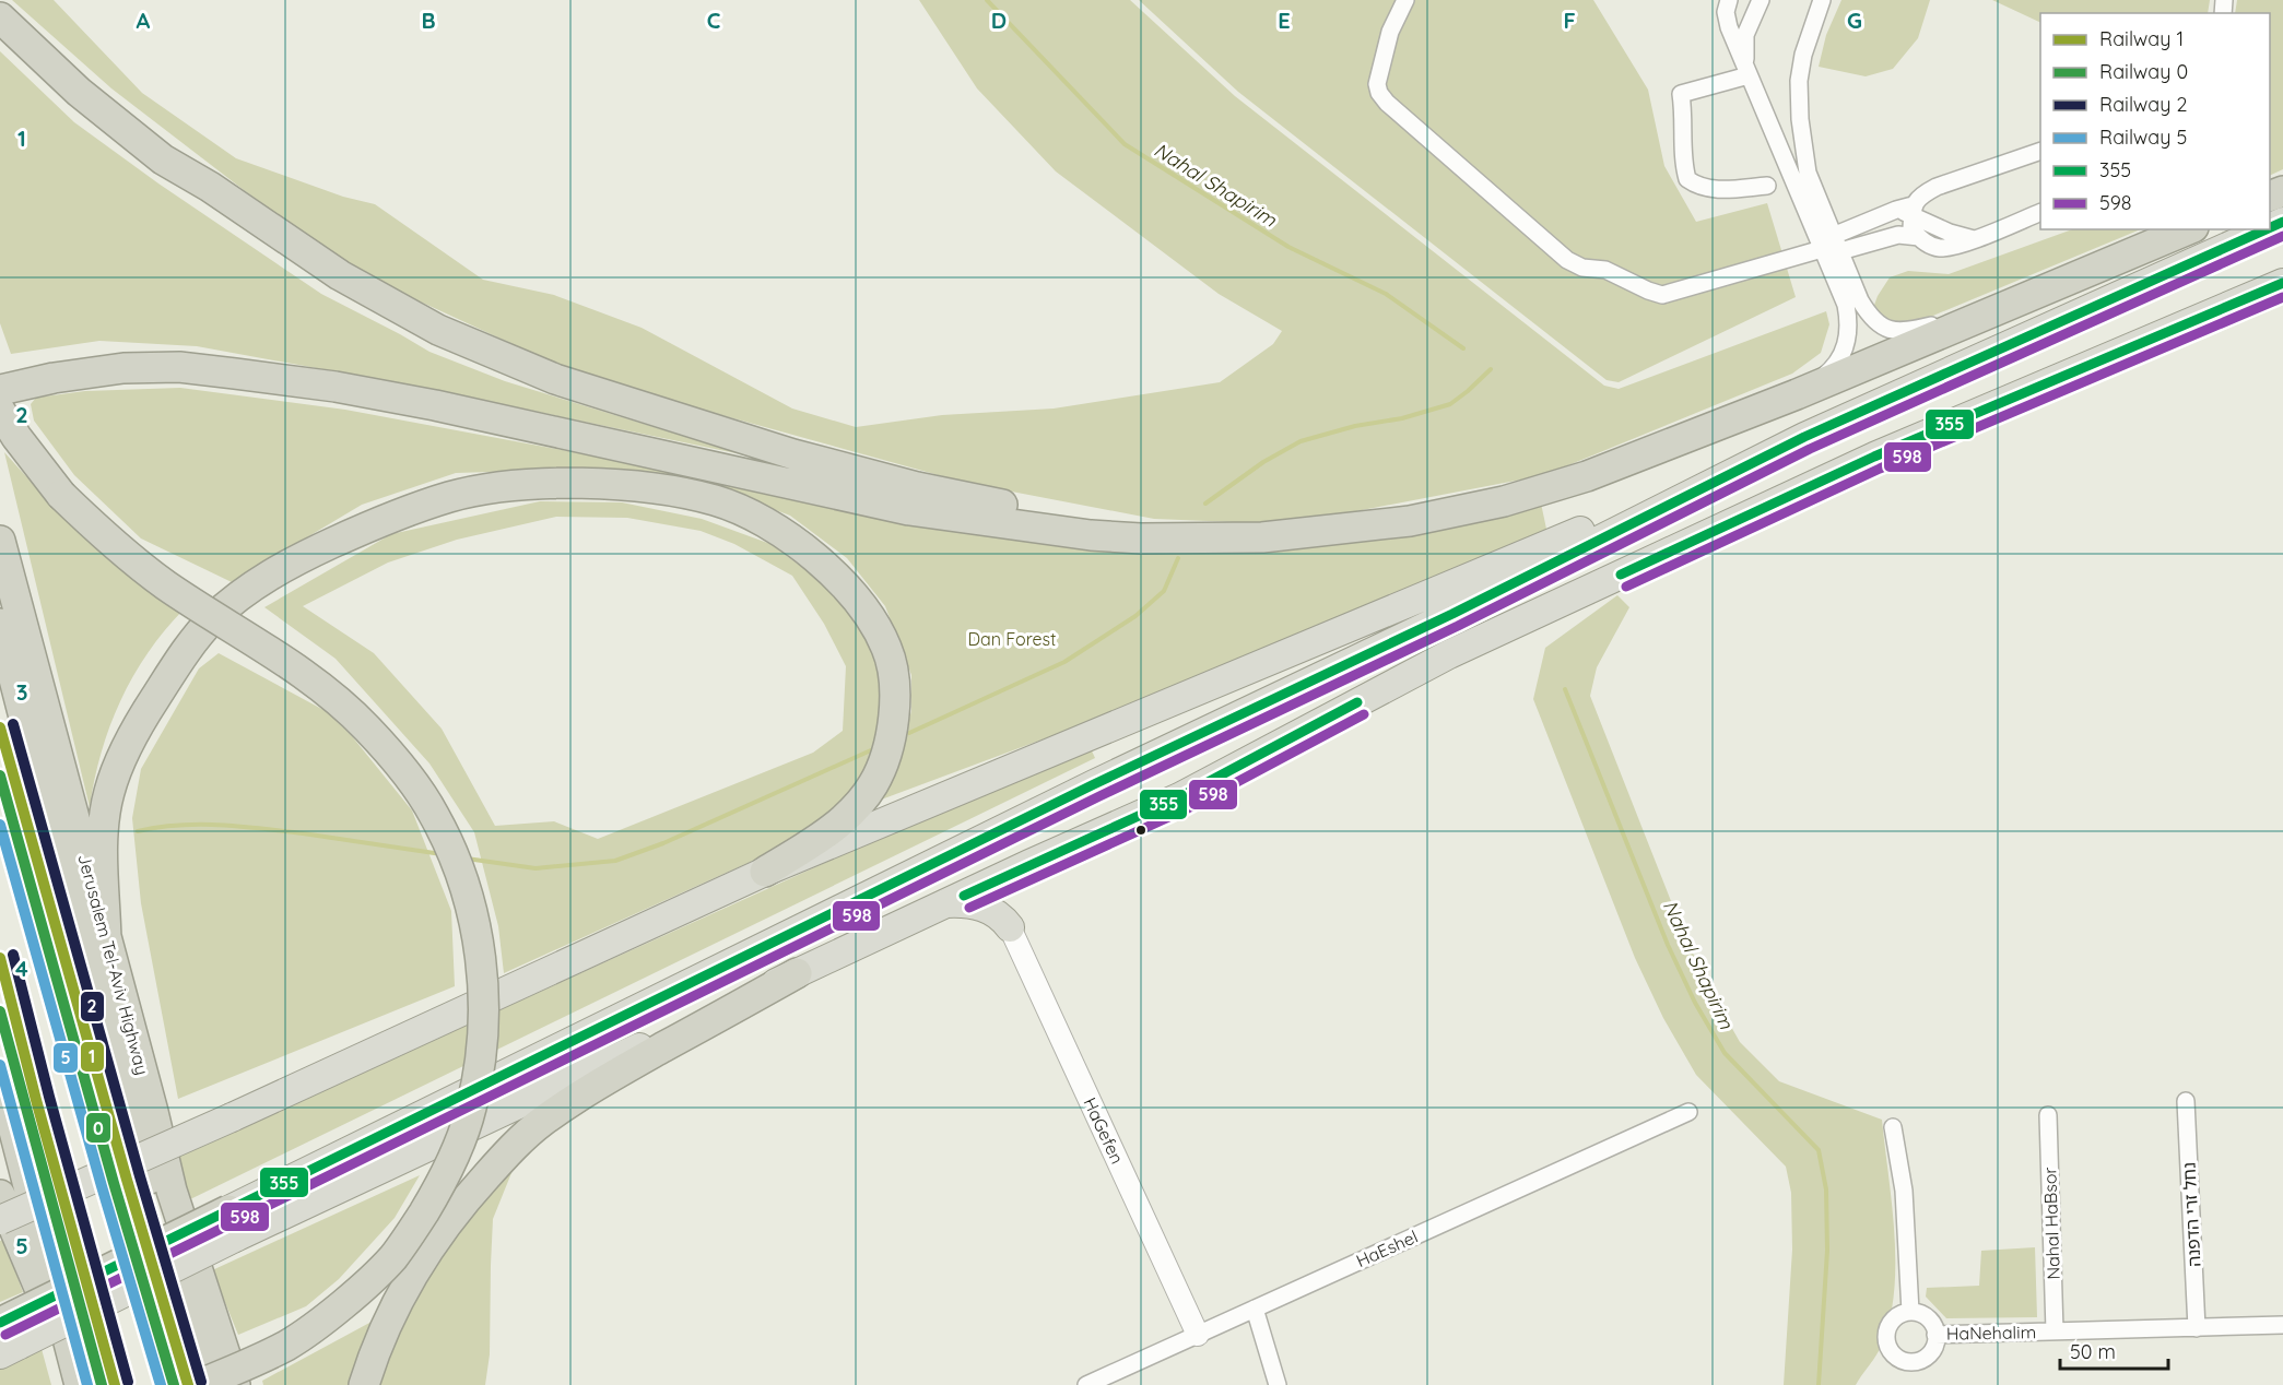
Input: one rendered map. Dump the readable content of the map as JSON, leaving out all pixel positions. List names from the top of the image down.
{
  "streets": {
    "highway": ["Jerusalem Tel-Aviv Highway"],
    "street": [
      "HaGefen",
      "נחל זרי הדפנה",
      "Nahal HaBsor",
      "HaEshel",
      "HaNehalim"
    ]
  },
  "crossings": [
    ["HaGefen", "HaEshel"],
    ["נחל זרי הדפנה", "HaNehalim"],
    ["Nahal HaBsor", "HaNehalim"]
  ],
  "water": ["Nahal Shapirim"],
  "parks": ["Dan Forest"],
  "lines": [
    "transit line 355",
    "transit line 598",
    "rail line 2",
    "rail line 1",
    "rail line 0",
    "rail line 5"
  ],
  "legend": [
    "Railway 1",
    "Railway 0",
    "Railway 2",
    "Railway 5",
    "355",
    "598"
  ],
  "scale_bar": "50 m",
  "grid": {
    "columns": [
      "A",
      "B",
      "C",
      "D",
      "E",
      "F",
      "G"
    ],
    "rows": [
      "1",
      "2",
      "3",
      "4",
      "5"
    ]
  }
}
